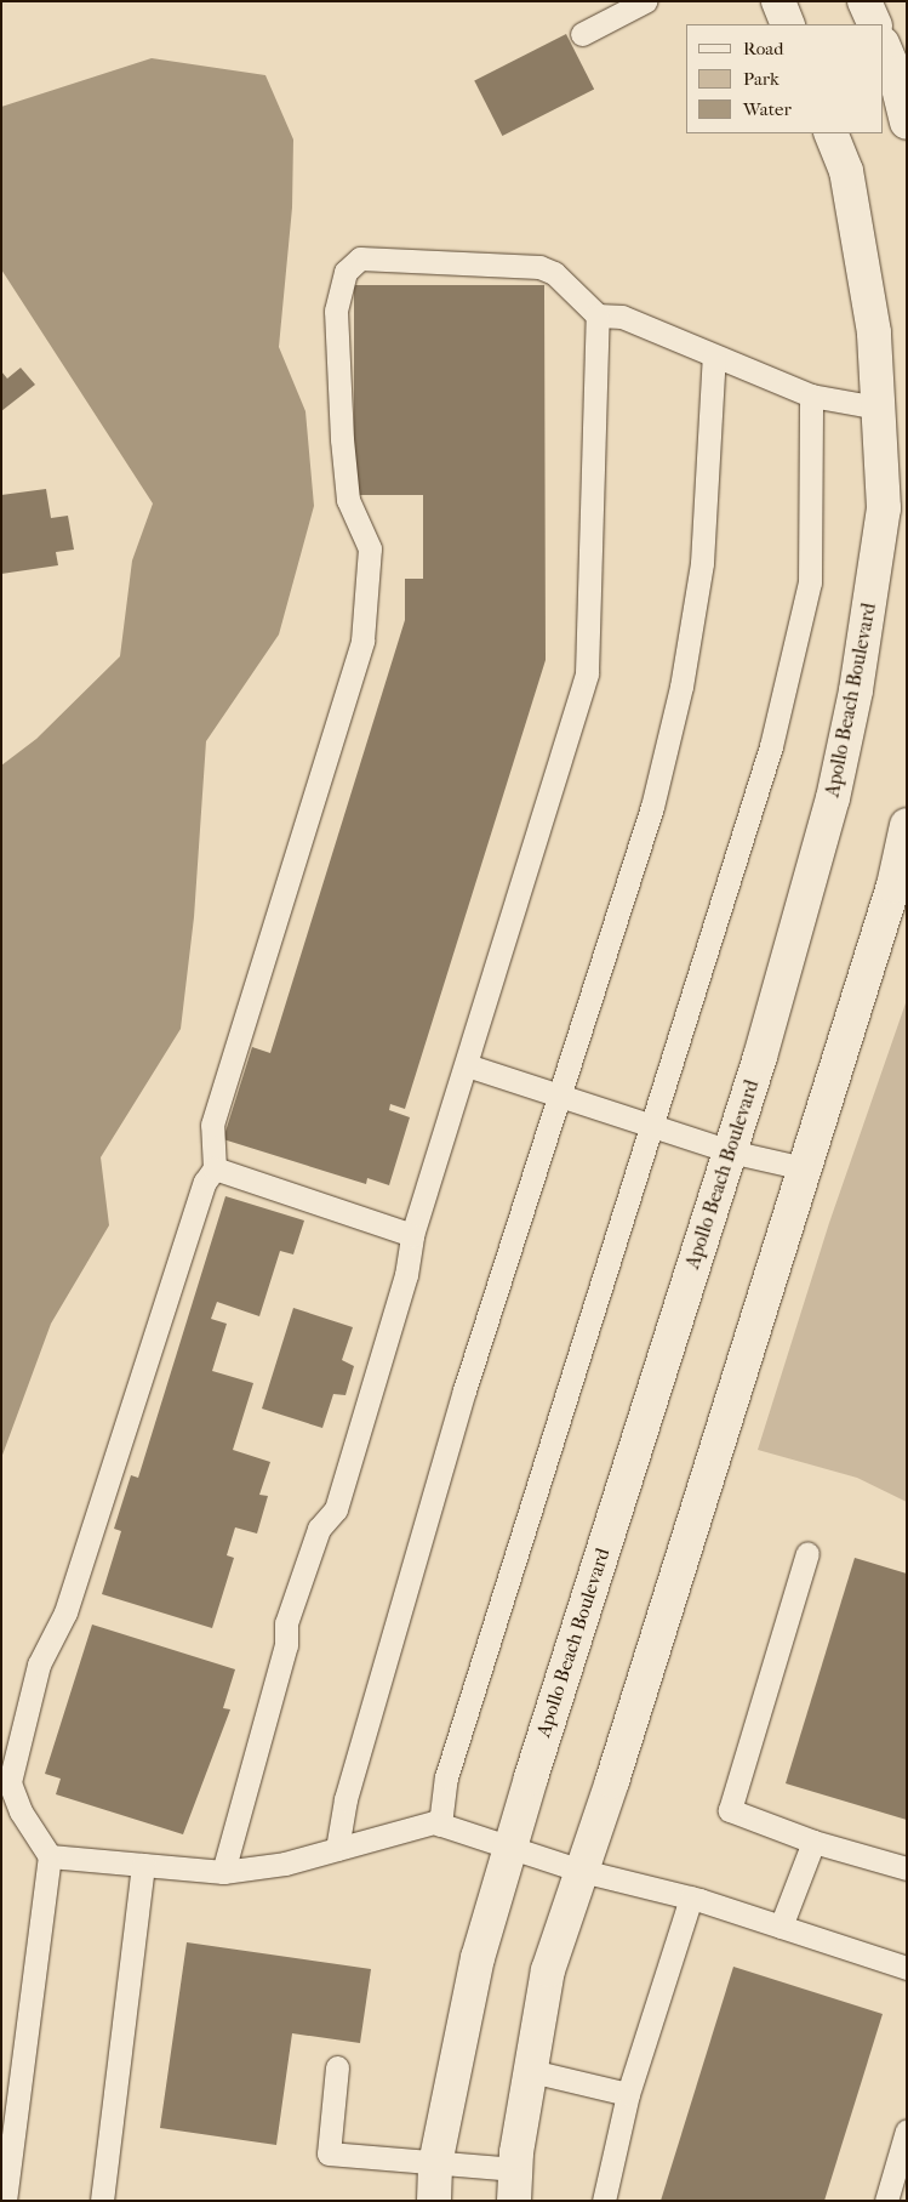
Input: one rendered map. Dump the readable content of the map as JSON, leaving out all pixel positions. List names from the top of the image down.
{
  "streets": {
    "main road": ["Apollo Beach Boulevard"]
  },
  "legend": ["Road", "Park", "Water"]
}
